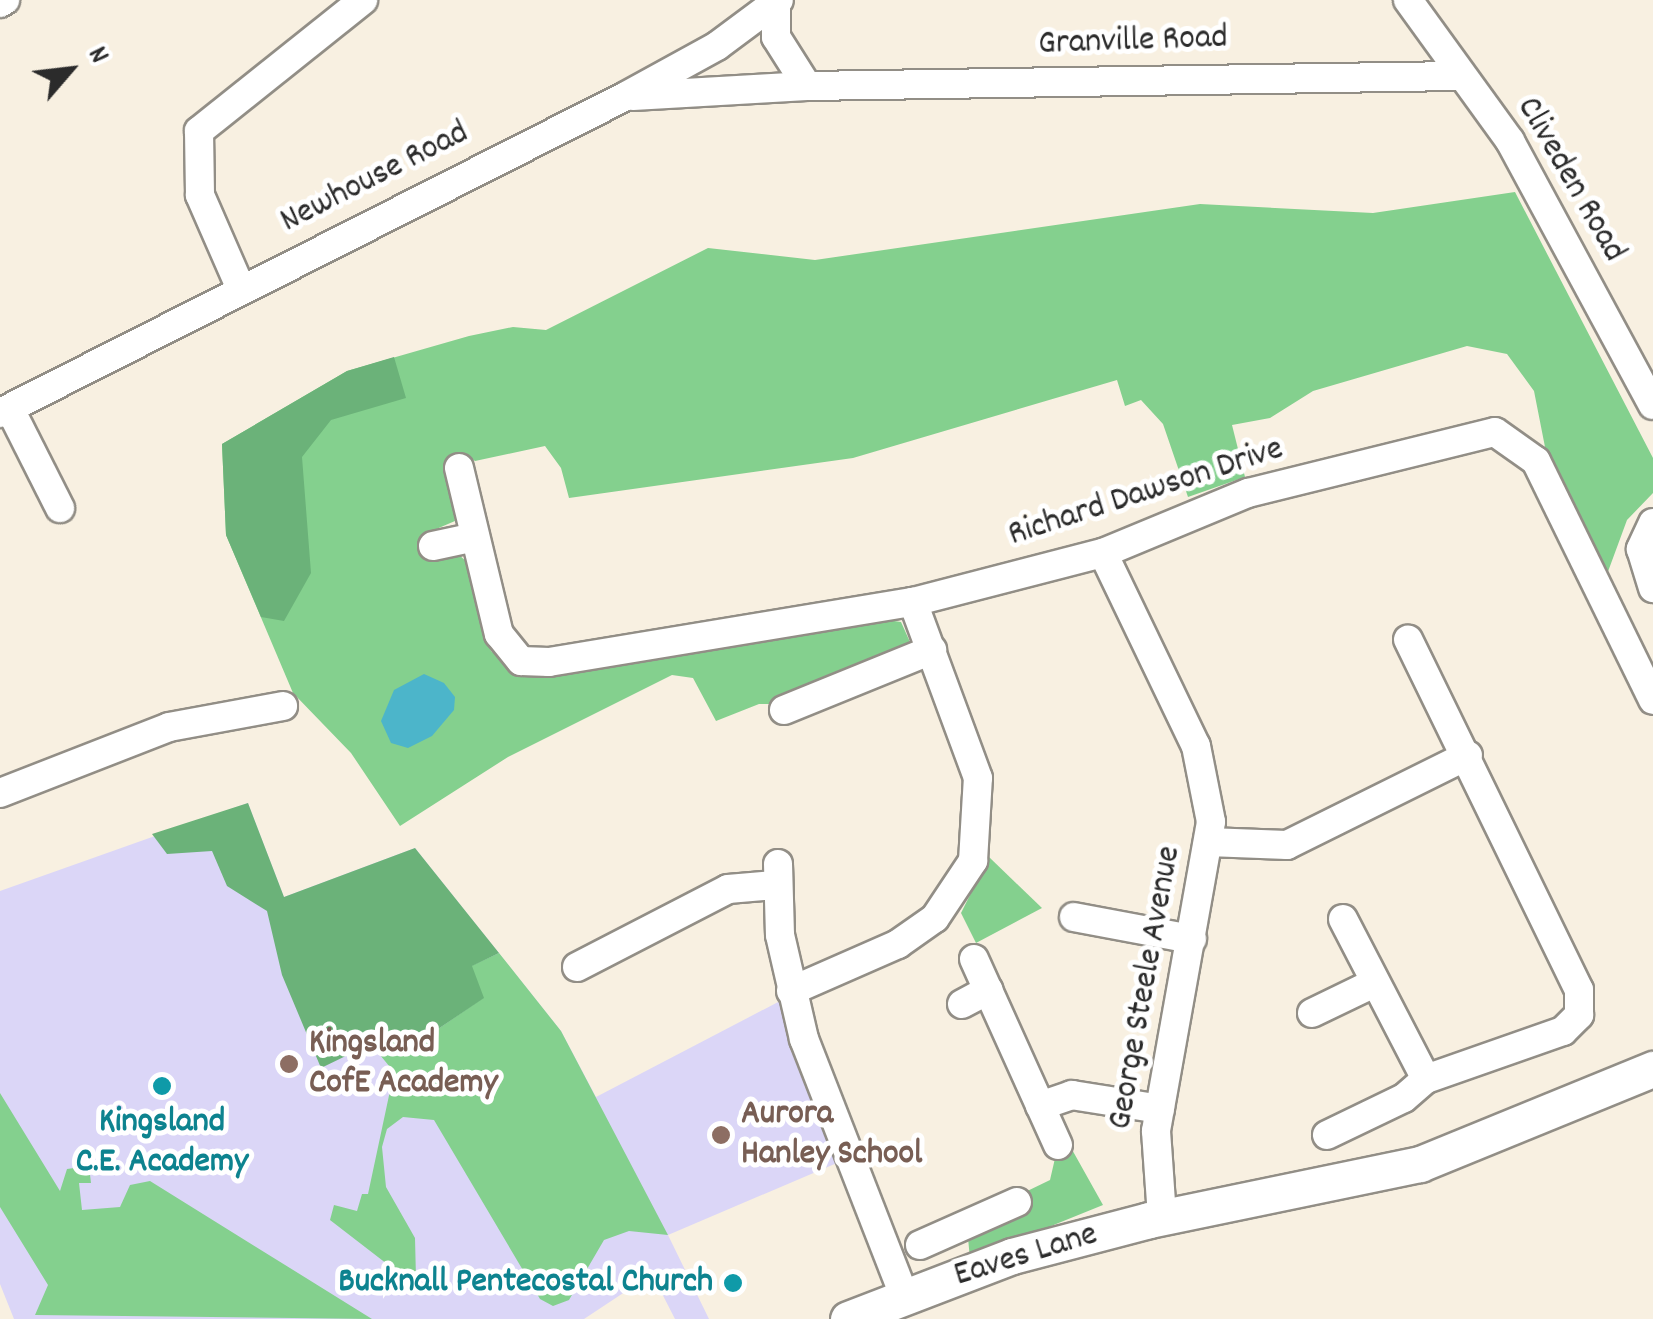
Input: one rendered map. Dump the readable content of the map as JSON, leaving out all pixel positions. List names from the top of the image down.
{
  "streets": {
    "street": [
      "Granville Road",
      "Newhouse Road",
      "Cliveden Road",
      "Richard Dawson Drive",
      "George Steele Avenue",
      "Eaves Lane"
    ]
  },
  "crossings": [
    ["Granville Road", "Newhouse Road"],
    ["Granville Road", "Cliveden Road"],
    ["Richard Dawson Drive", "George Steele Avenue"],
    ["George Steele Avenue", "Eaves Lane"]
  ],
  "places": [
    "Kingsland CofE Academy",
    "Kingsland C.E. Academy",
    "Aurora Hanley School",
    "Bucknall Pentecostal Church"
  ],
  "north": "top right"
}
